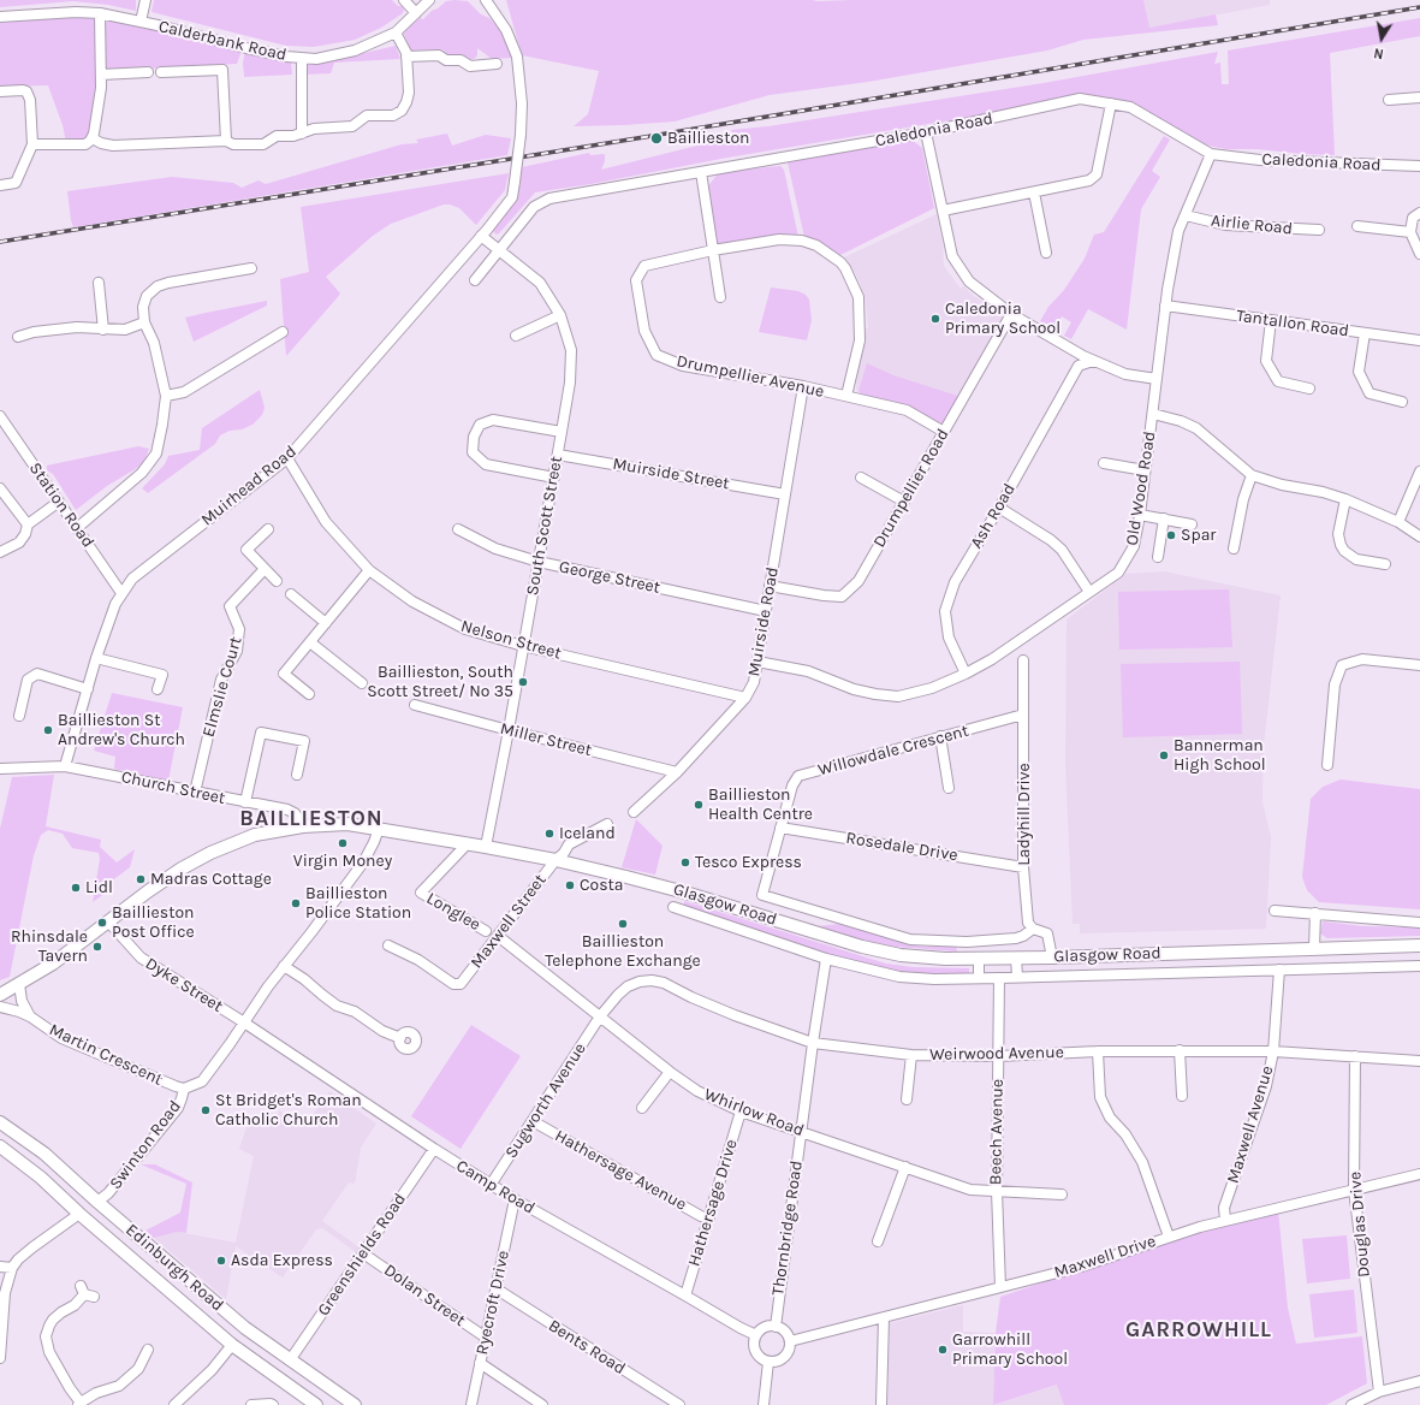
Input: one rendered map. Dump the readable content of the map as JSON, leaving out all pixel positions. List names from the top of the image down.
{
  "streets": {
    "main road": ["Glasgow Road", "Edinburgh Road"],
    "street": [
      "Calderbank Road",
      "Caledonia Road",
      "Airlie Road",
      "Tantallon Road",
      "Drumpellier Avenue",
      "Muirside Street",
      "Muirhead Road",
      "Drumpellier Road",
      "Old Wood Road",
      "Station Road",
      "Ash Road",
      "South Scott Street",
      "George Street",
      "Muirside Road",
      "Nelson Street",
      "Elmslie Court",
      "Miller Street",
      "Willowdale Crescent",
      "Church Street",
      "Ladyhill Drive",
      "Rosedale Drive",
      "Longlee",
      "Maxwell Street",
      "Dyke Street",
      "Weirwood Avenue",
      "Martin Crescent",
      "Sugworth Avenue",
      "Whirlow Road",
      "Maxwell Avenue",
      "Beech Avenue",
      "Swinton Road",
      "Hathersage Avenue",
      "Camp Road",
      "Hathersage Drive",
      "Douglas Drive",
      "Thornbridge Road",
      "Greenshields Road",
      "Maxwell Drive",
      "Dolan Street",
      "Ryecroft Drive",
      "Bents Road"
    ]
  },
  "crossings": [
    ["Caledonia Road", "Old Wood Road"],
    ["Caledonia Road", "South Scott Street"],
    ["Airlie Road", "Old Wood Road"],
    ["Tantallon Road", "Old Wood Road"],
    ["Drumpellier Avenue", "Drumpellier Road"],
    ["Drumpellier Avenue", "Muirside Road"],
    ["Muirside Street", "South Scott Street"],
    ["Muirside Street", "Muirside Road"],
    ["Muirhead Road", "Station Road"],
    ["Muirhead Road", "South Scott Street"],
    ["Muirhead Road", "Nelson Street"],
    ["Muirhead Road", "Church Street"],
    ["Drumpellier Road", "Muirside Road"],
    ["Old Wood Road", "Ash Road"],
    ["Old Wood Road", "Muirside Road"],
    ["South Scott Street", "George Street"],
    ["South Scott Street", "Nelson Street"],
    ["South Scott Street", "Miller Street"],
    ["South Scott Street", "Glasgow Road"],
    ["George Street", "Muirside Road"],
    ["Muirside Road", "Nelson Street"],
    ["Muirside Road", "Miller Street"],
    ["Elmslie Court", "Church Street"],
    ["Willowdale Crescent", "Ladyhill Drive"],
    ["Willowdale Crescent", "Rosedale Drive"],
    ["Church Street", "Glasgow Road"],
    ["Ladyhill Drive", "Rosedale Drive"],
    ["Glasgow Road", "Longlee"],
    ["Glasgow Road", "Maxwell Street"],
    ["Glasgow Road", "Dyke Street"],
    ["Glasgow Road", "Martin Crescent"],
    ["Glasgow Road", "Maxwell Avenue"],
    ["Glasgow Road", "Beech Avenue"],
    ["Glasgow Road", "Swinton Road"],
    ["Glasgow Road", "Thornbridge Road"],
    ["Maxwell Street", "Whirlow Road"],
    ["Dyke Street", "Swinton Road"],
    ["Dyke Street", "Camp Road"],
    ["Weirwood Avenue", "Sugworth Avenue"],
    ["Weirwood Avenue", "Whirlow Road"],
    ["Weirwood Avenue", "Maxwell Avenue"],
    ["Weirwood Avenue", "Beech Avenue"],
    ["Weirwood Avenue", "Douglas Drive"],
    ["Weirwood Avenue", "Thornbridge Road"],
    ["Martin Crescent", "Swinton Road"],
    ["Sugworth Avenue", "Whirlow Road"],
    ["Sugworth Avenue", "Hathersage Avenue"],
    ["Sugworth Avenue", "Camp Road"],
    ["Whirlow Road", "Beech Avenue"],
    ["Whirlow Road", "Hathersage Drive"],
    ["Whirlow Road", "Thornbridge Road"],
    ["Maxwell Avenue", "Maxwell Drive"],
    ["Beech Avenue", "Maxwell Drive"],
    ["Swinton Road", "Camp Road"],
    ["Swinton Road", "Edinburgh Road"],
    ["Hathersage Avenue", "Hathersage Drive"],
    ["Camp Road", "Hathersage Drive"],
    ["Camp Road", "Thornbridge Road"],
    ["Camp Road", "Greenshields Road"],
    ["Camp Road", "Maxwell Drive"],
    ["Camp Road", "Ryecroft Drive"],
    ["Douglas Drive", "Maxwell Drive"],
    ["Thornbridge Road", "Maxwell Drive"],
    ["Greenshields Road", "Edinburgh Road"],
    ["Greenshields Road", "Dolan Street"],
    ["Dolan Street", "Ryecroft Drive"],
    ["Ryecroft Drive", "Bents Road"]
  ],
  "districts": ["BAILLIESTON", "GARROWHILL"],
  "places": [
    "Baillieston",
    "Caledonia Primary School",
    "Spar",
    "Baillieston, South Scott Street/ No 35",
    "Baillieston St Andrew's Church",
    "Bannerman High School",
    "Baillieston Health Centre",
    "Iceland",
    "Virgin Money",
    "Tesco Express",
    "Madras Cottage",
    "Costa",
    "Lidl",
    "Baillieston Police Station",
    "Baillieston Post Office",
    "Baillieston Telephone Exchange",
    "Rhinsdale Tavern",
    "St Bridget's Roman Catholic Church",
    "Asda Express",
    "Garrowhill Primary School"
  ],
  "north": "bottom"
}
